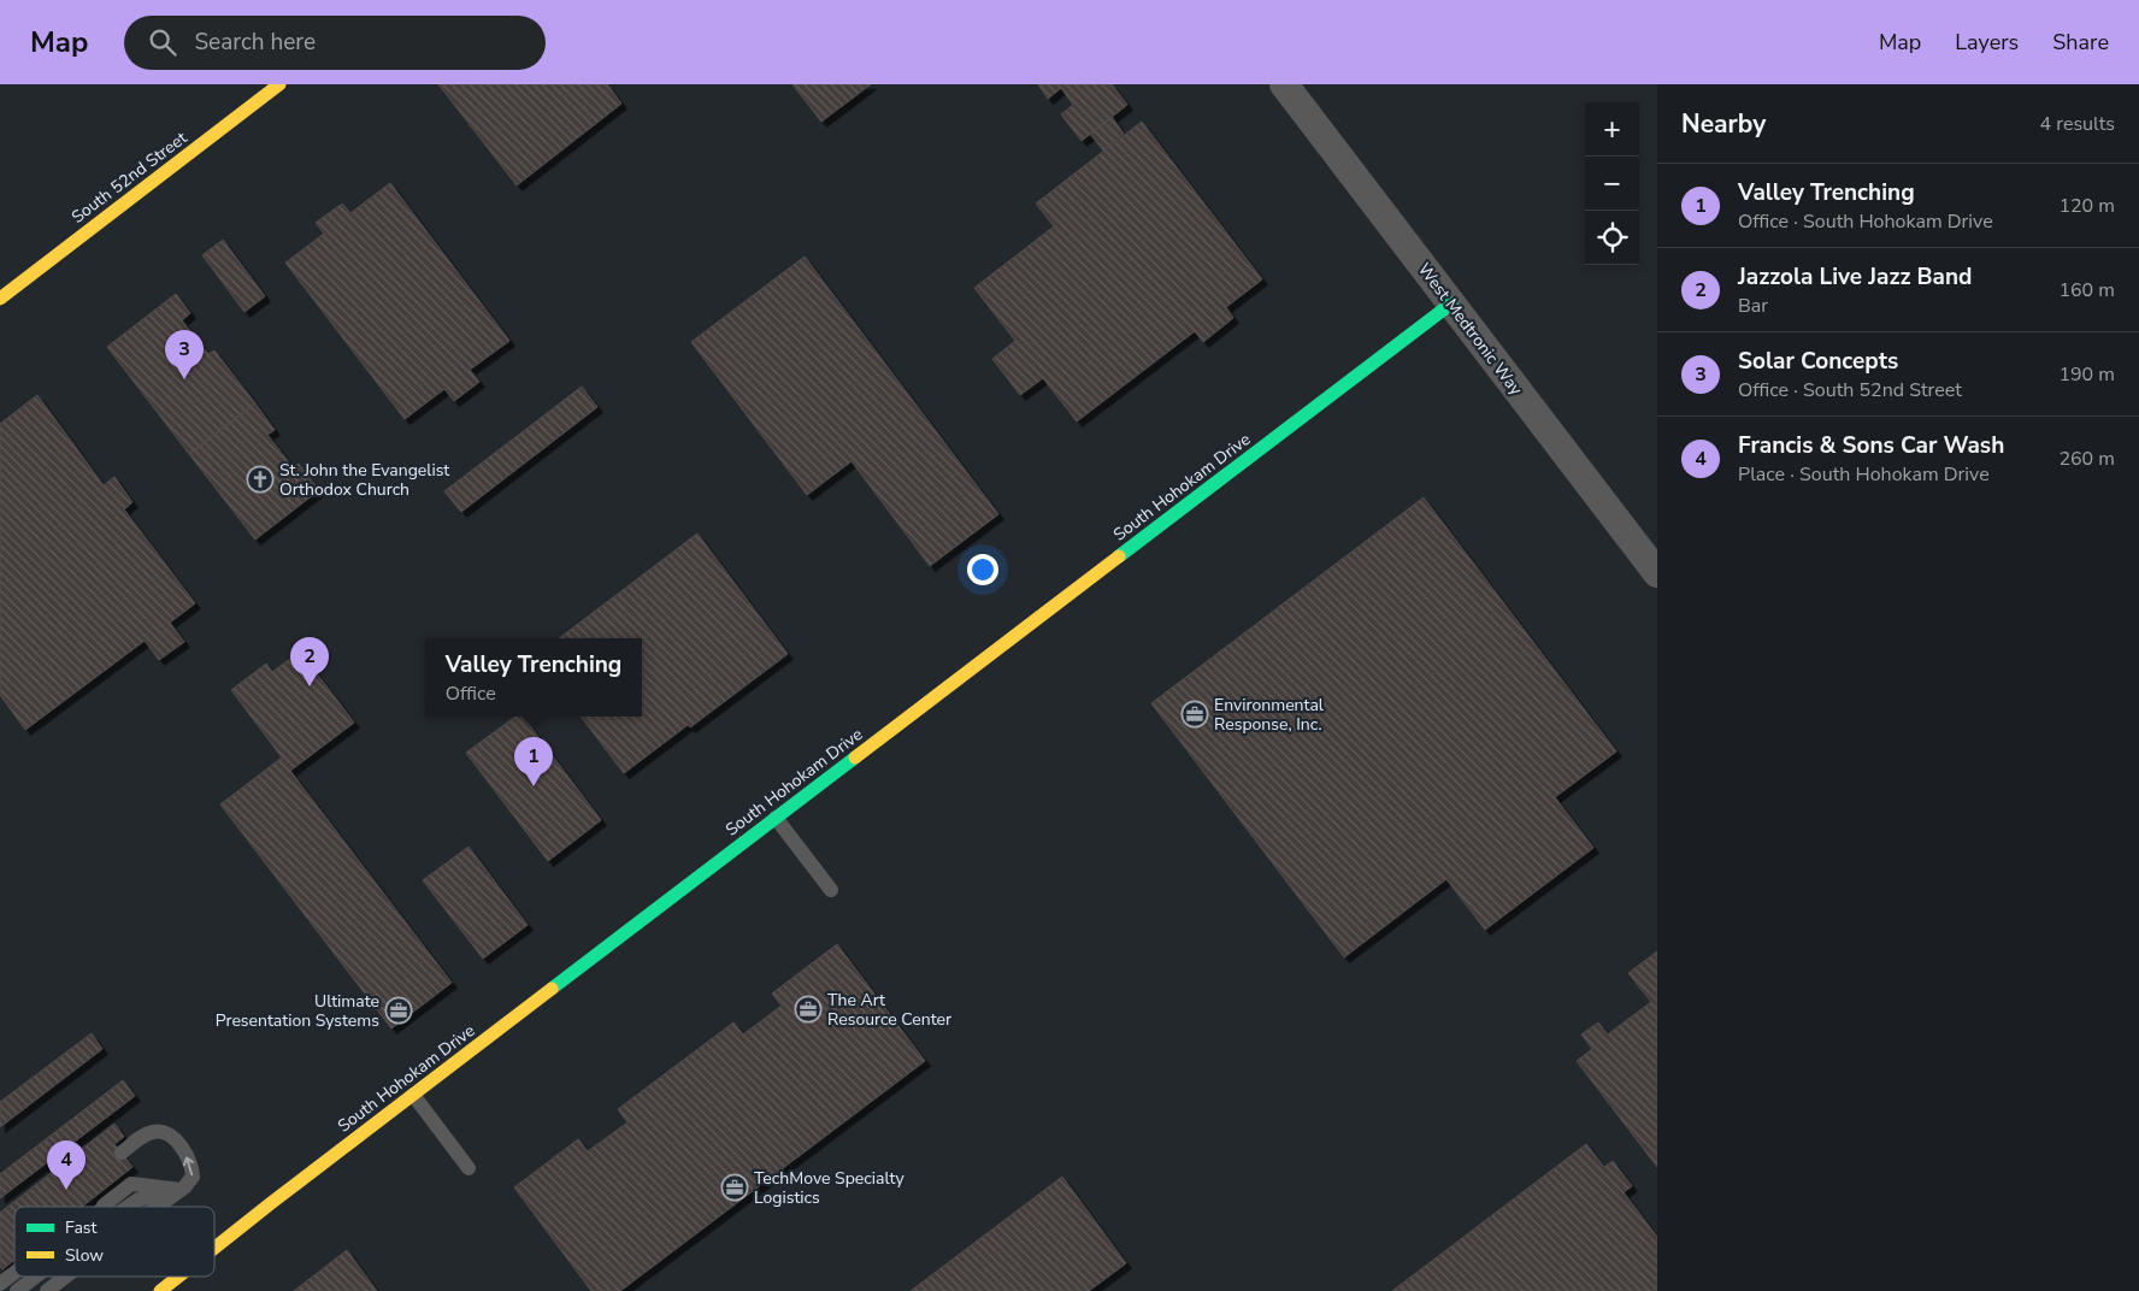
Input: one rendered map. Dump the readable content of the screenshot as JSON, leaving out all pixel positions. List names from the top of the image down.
{
  "streets": {
    "street": ["South 52nd Street", "West Medtronic Way", "South Hohokam Drive"]
  },
  "crossings": [
    ["West Medtronic Way", "South Hohokam Drive"]
  ],
  "places": {
    "church": ["St. John the Evangelist Orthodox Church"],
    "office": [
      "Environmental Response, Inc.",
      "The Art Resource Center",
      "Ultimate Presentation Systems",
      "TechMove Specialty Logistics"
    ]
  },
  "legend": ["Fast", "Slow"],
  "page": {
    "header": "Map",
    "search": "Search here",
    "nav": ["Map", "Layers", "Share"],
    "heading": ["Nearby", "4 results"],
    "map_buttons": ["+", "−"],
    "list": [
      {
        "mark": "1",
        "name": "Valley Trenching",
        "note": "Office · South Hohokam Drive",
        "value": "120 m"
      },
      {
        "mark": "2",
        "name": "Jazzola Live Jazz Band",
        "note": "Bar",
        "value": "160 m"
      },
      {
        "mark": "3",
        "name": "Solar Concepts",
        "note": "Office · South 52nd Street",
        "value": "190 m"
      },
      {
        "mark": "4",
        "name": "Francis & Sons Car Wash",
        "note": "Place · South Hohokam Drive",
        "value": "260 m"
      }
    ],
    "pins": [
      "3",
      "2",
      "1",
      "4"
    ],
    "popup": ["Valley Trenching", "Office"]
  }
}
